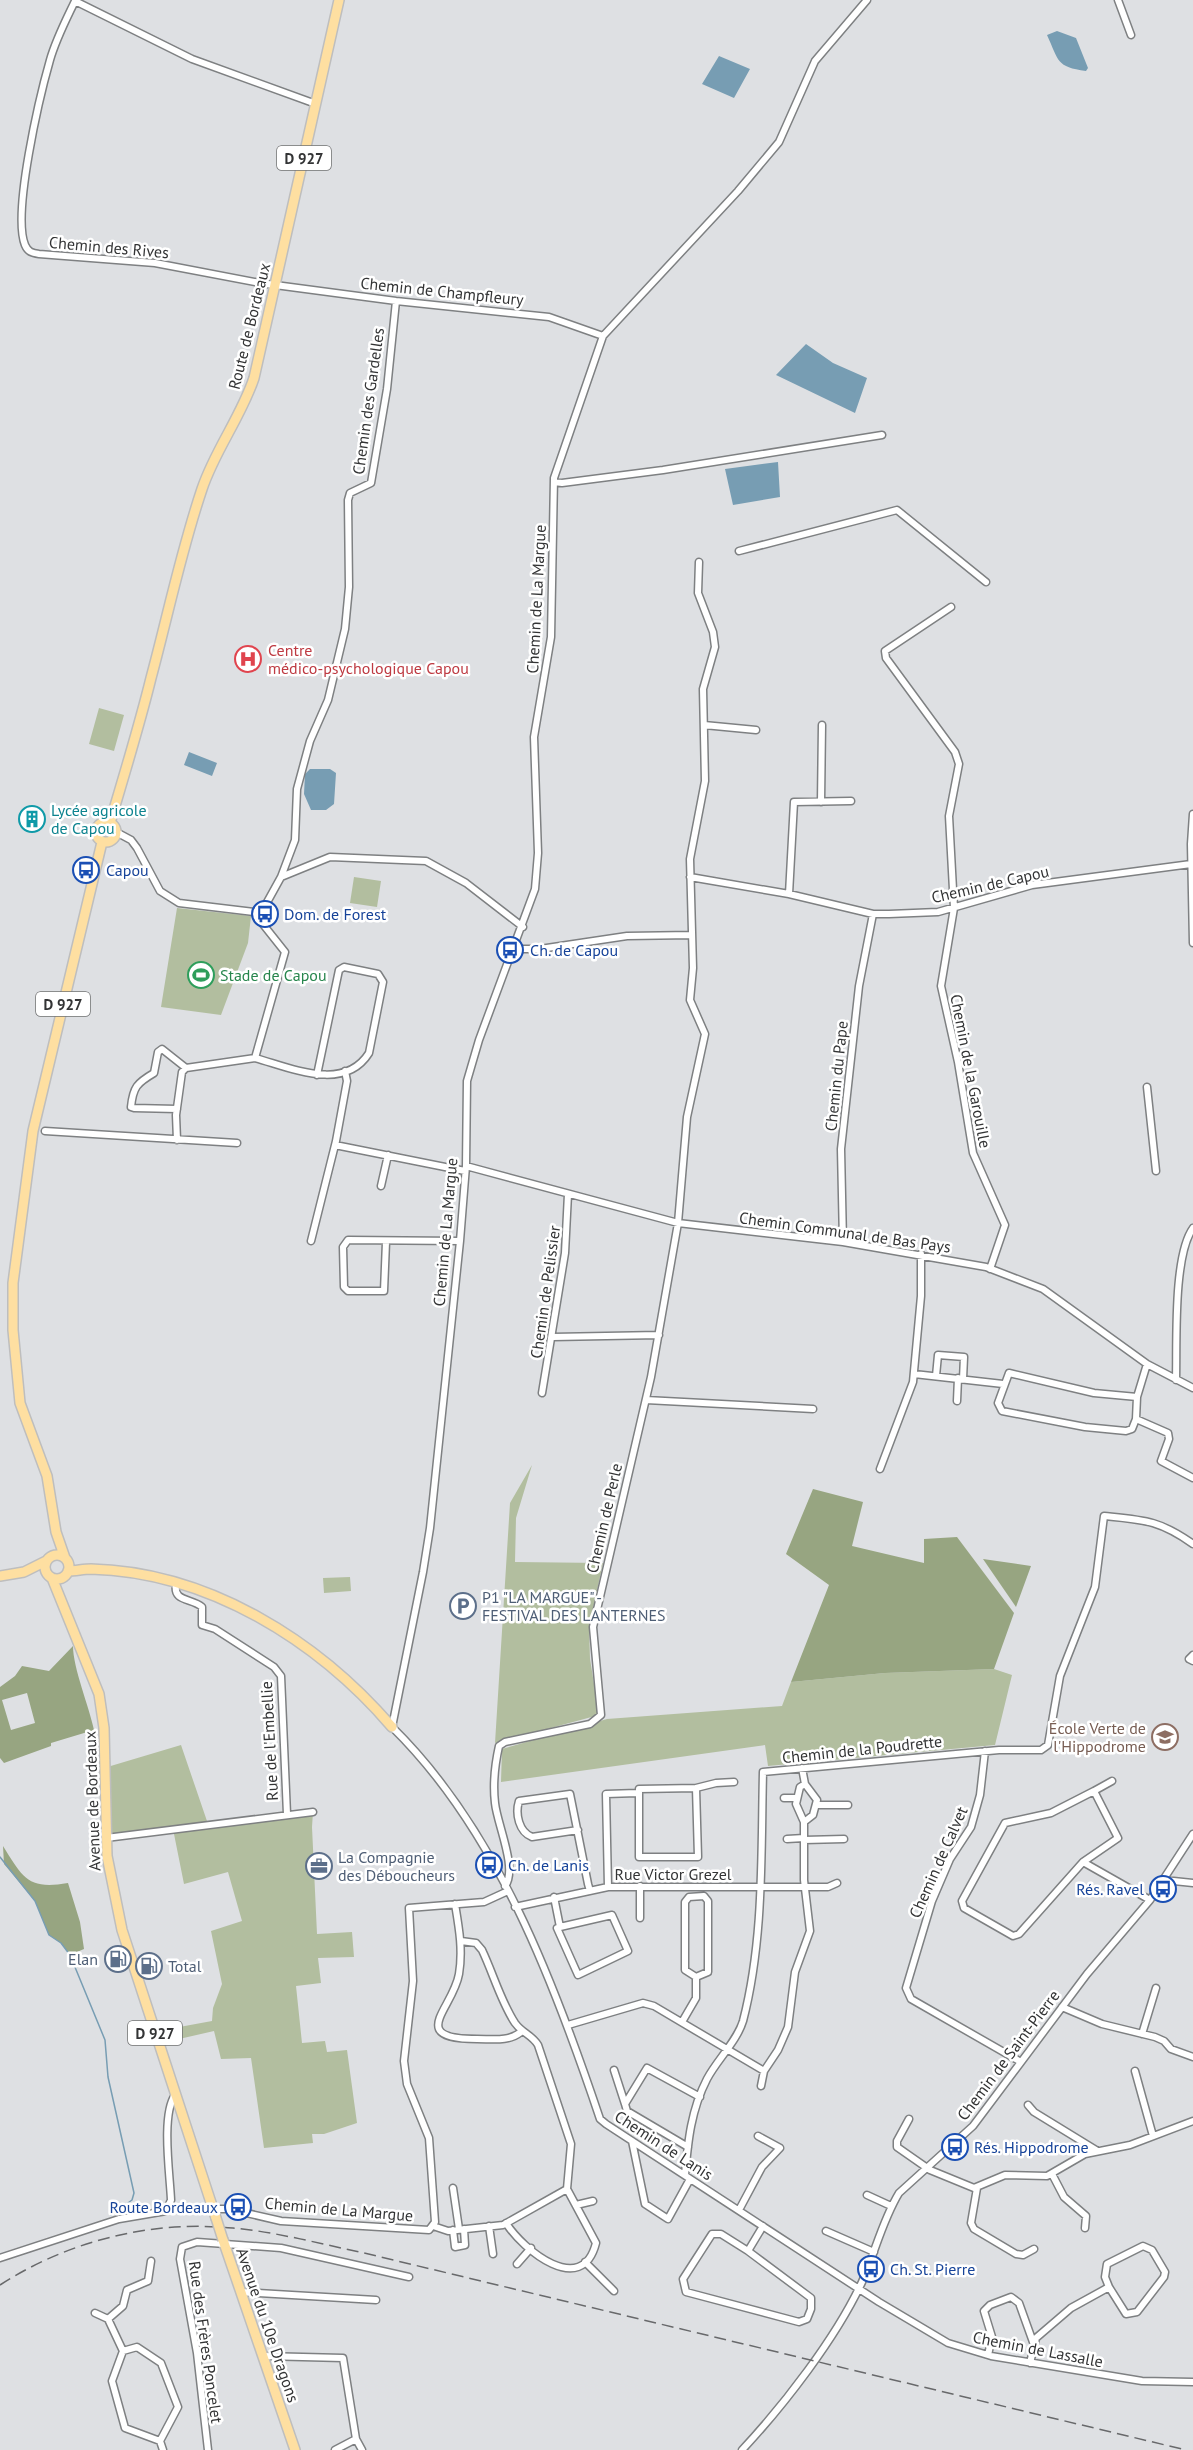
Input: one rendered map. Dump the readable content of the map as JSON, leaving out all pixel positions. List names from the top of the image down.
{
  "streets": {
    "main road": [
      "D 927",
      "Route de Bordeaux",
      "Avenue de Bordeaux",
      "Avenue du 10e Dragons"
    ],
    "street": [
      "Chemin des Rives",
      "Chemin de Champfleury",
      "Chemin des Gardelles",
      "Chemin de La Margue",
      "Chemin de Capou",
      "Chemin de la Garouille",
      "Chemin du Pape",
      "Chemin Communal de Bas Pays",
      "Chemin de Pelissier",
      "Chemin de Perle",
      "Rue de l'Embellie",
      "Chemin de la Poudrette",
      "Chemin de Calvet",
      "Rue Victor Grezel",
      "Chemin de Saint-Pierre",
      "Chemin de Lanis",
      "Rue des Frères Poncelet",
      "Chemin de Lassalle"
    ]
  },
  "crossings": [
    ["D 927", "Route de Bordeaux"],
    ["D 927", "Avenue de Bordeaux"],
    ["Chemin des Rives", "Chemin de Champfleury"],
    ["Chemin des Rives", "Route de Bordeaux"],
    ["Chemin de Champfleury", "Route de Bordeaux"],
    ["Chemin de Champfleury", "Chemin des Gardelles"],
    ["Chemin de Champfleury", "Chemin de La Margue"],
    ["Chemin de La Margue", "Chemin Communal de Bas Pays"],
    ["Chemin de La Margue", "Chemin de Perle"],
    ["Chemin de La Margue", "Avenue de Bordeaux"],
    ["Chemin de La Margue", "Chemin de Lanis"],
    ["Chemin de La Margue", "Avenue du 10e Dragons"],
    ["Chemin de Capou", "Chemin de la Garouille"],
    ["Chemin de Capou", "Chemin du Pape"],
    ["Chemin de Capou", "Chemin de Perle"],
    ["Chemin de la Garouille", "Chemin Communal de Bas Pays"],
    ["Chemin du Pape", "Chemin Communal de Bas Pays"],
    ["Chemin Communal de Bas Pays", "Chemin de Pelissier"],
    ["Chemin Communal de Bas Pays", "Chemin de Perle"],
    ["Chemin de Perle", "Chemin de Lanis"],
    ["Chemin de la Poudrette", "Chemin de Calvet"],
    ["Chemin de la Poudrette", "Rue Victor Grezel"],
    ["Chemin de la Poudrette", "Chemin de Lanis"],
    ["Avenue de Bordeaux", "Avenue du 10e Dragons"],
    ["Chemin de Calvet", "Chemin de Saint-Pierre"],
    ["Rue Victor Grezel", "Chemin de Lanis"],
    ["Chemin de Saint-Pierre", "Chemin de Lanis"],
    ["Chemin de Saint-Pierre", "Chemin de Lassalle"],
    ["Chemin de Lanis", "Chemin de Lassalle"],
    ["Avenue du 10e Dragons", "Rue des Frères Poncelet"]
  ],
  "places": {
    "hospital": ["Centre médico-psychologique Capou"],
    "building": ["Lycée agricole de Capou"],
    "bus stop": [
      "Capou",
      "Dom. de Forest",
      "Ch. de Capou",
      "Ch. de Lanis",
      "Rés. Ravel",
      "Rés. Hippodrome",
      "Route Bordeaux",
      "Ch. St. Pierre"
    ],
    "sports": ["Stade de Capou"],
    "parking": ["P1 \"LA MARGUE\" - FESTIVAL DES LANTERNES"],
    "school or university": ["École Verte de l'Hippodrome"],
    "office": ["La Compagnie des Déboucheurs"],
    "fuel station": ["Elan", "Total"]
  }
}
